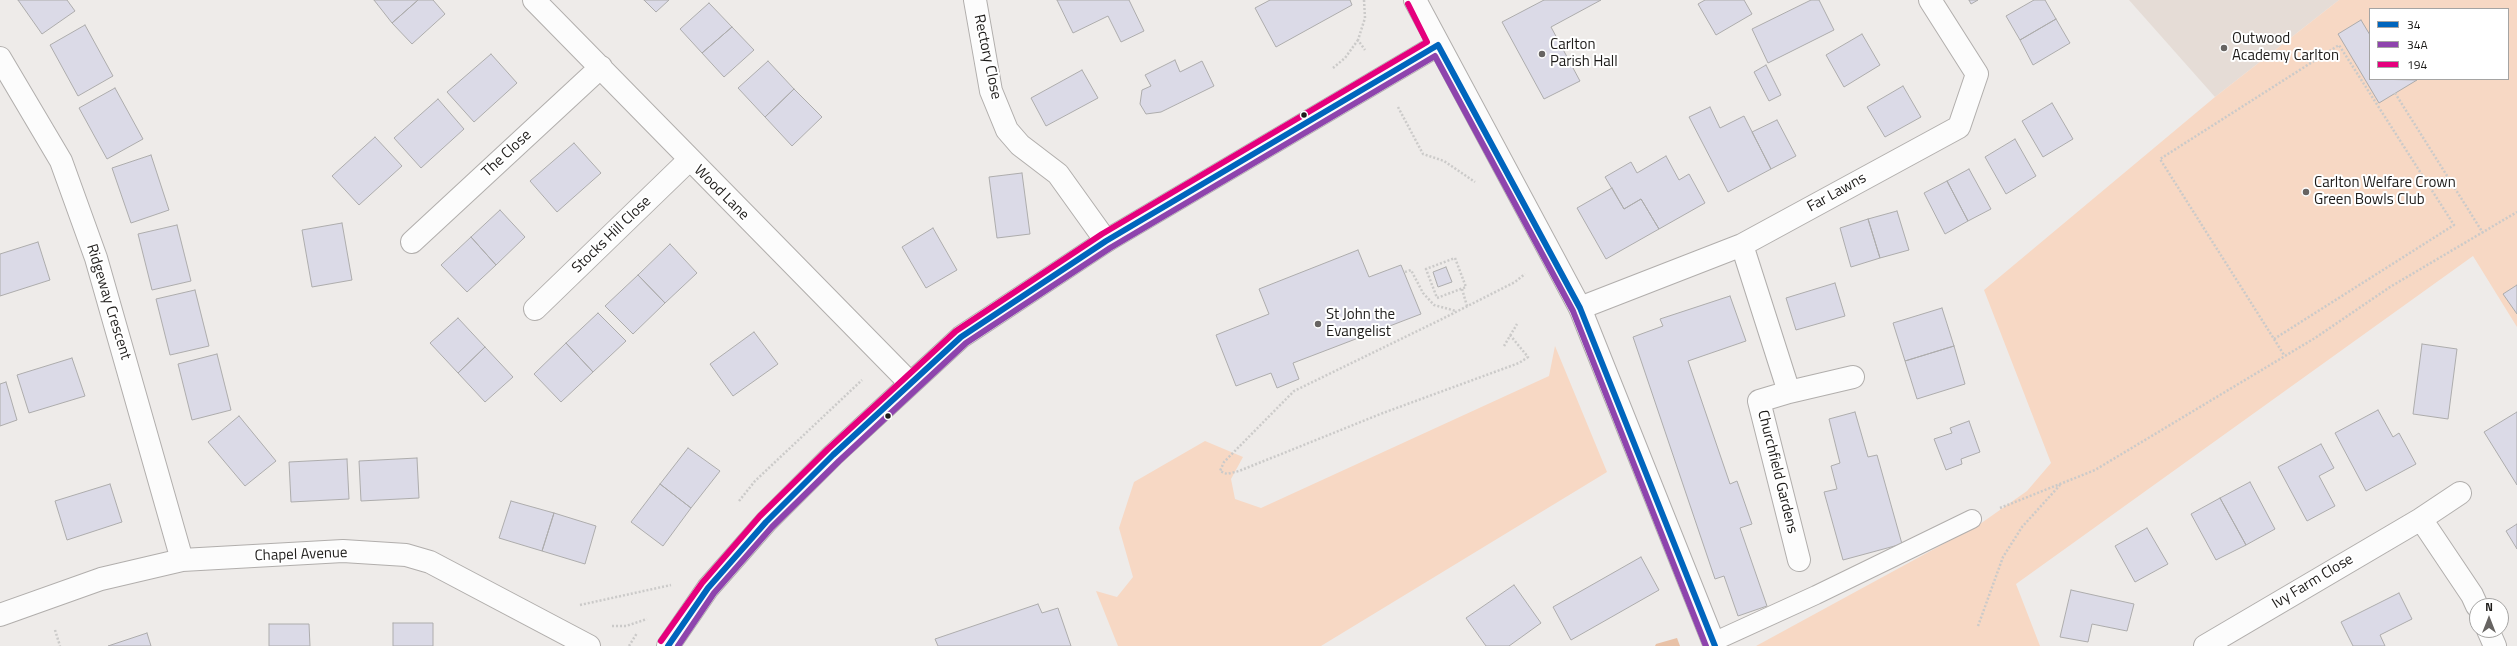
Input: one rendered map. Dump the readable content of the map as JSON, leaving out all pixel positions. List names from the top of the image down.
{
  "streets": {
    "street": [
      "Rectory Close",
      "The Close",
      "Wood Lane",
      "Far Lawns",
      "Stocks Hill Close",
      "Ridgeway Crescent",
      "Churchfield Gardens",
      "Chapel Avenue",
      "Ivy Farm Close"
    ]
  },
  "crossings": [
    ["The Close", "Wood Lane"],
    ["Wood Lane", "Stocks Hill Close"],
    ["Ridgeway Crescent", "Chapel Avenue"]
  ],
  "places": [
    "Outwood Academy Carlton",
    "Carlton Parish Hall",
    "Carlton Welfare Crown Green Bowls Club",
    "St John the Evangelist"
  ],
  "lines": ["transit line 194", "transit line 34", "transit line 34A"],
  "legend": ["34", "34A", "194"],
  "north": "top"
}
